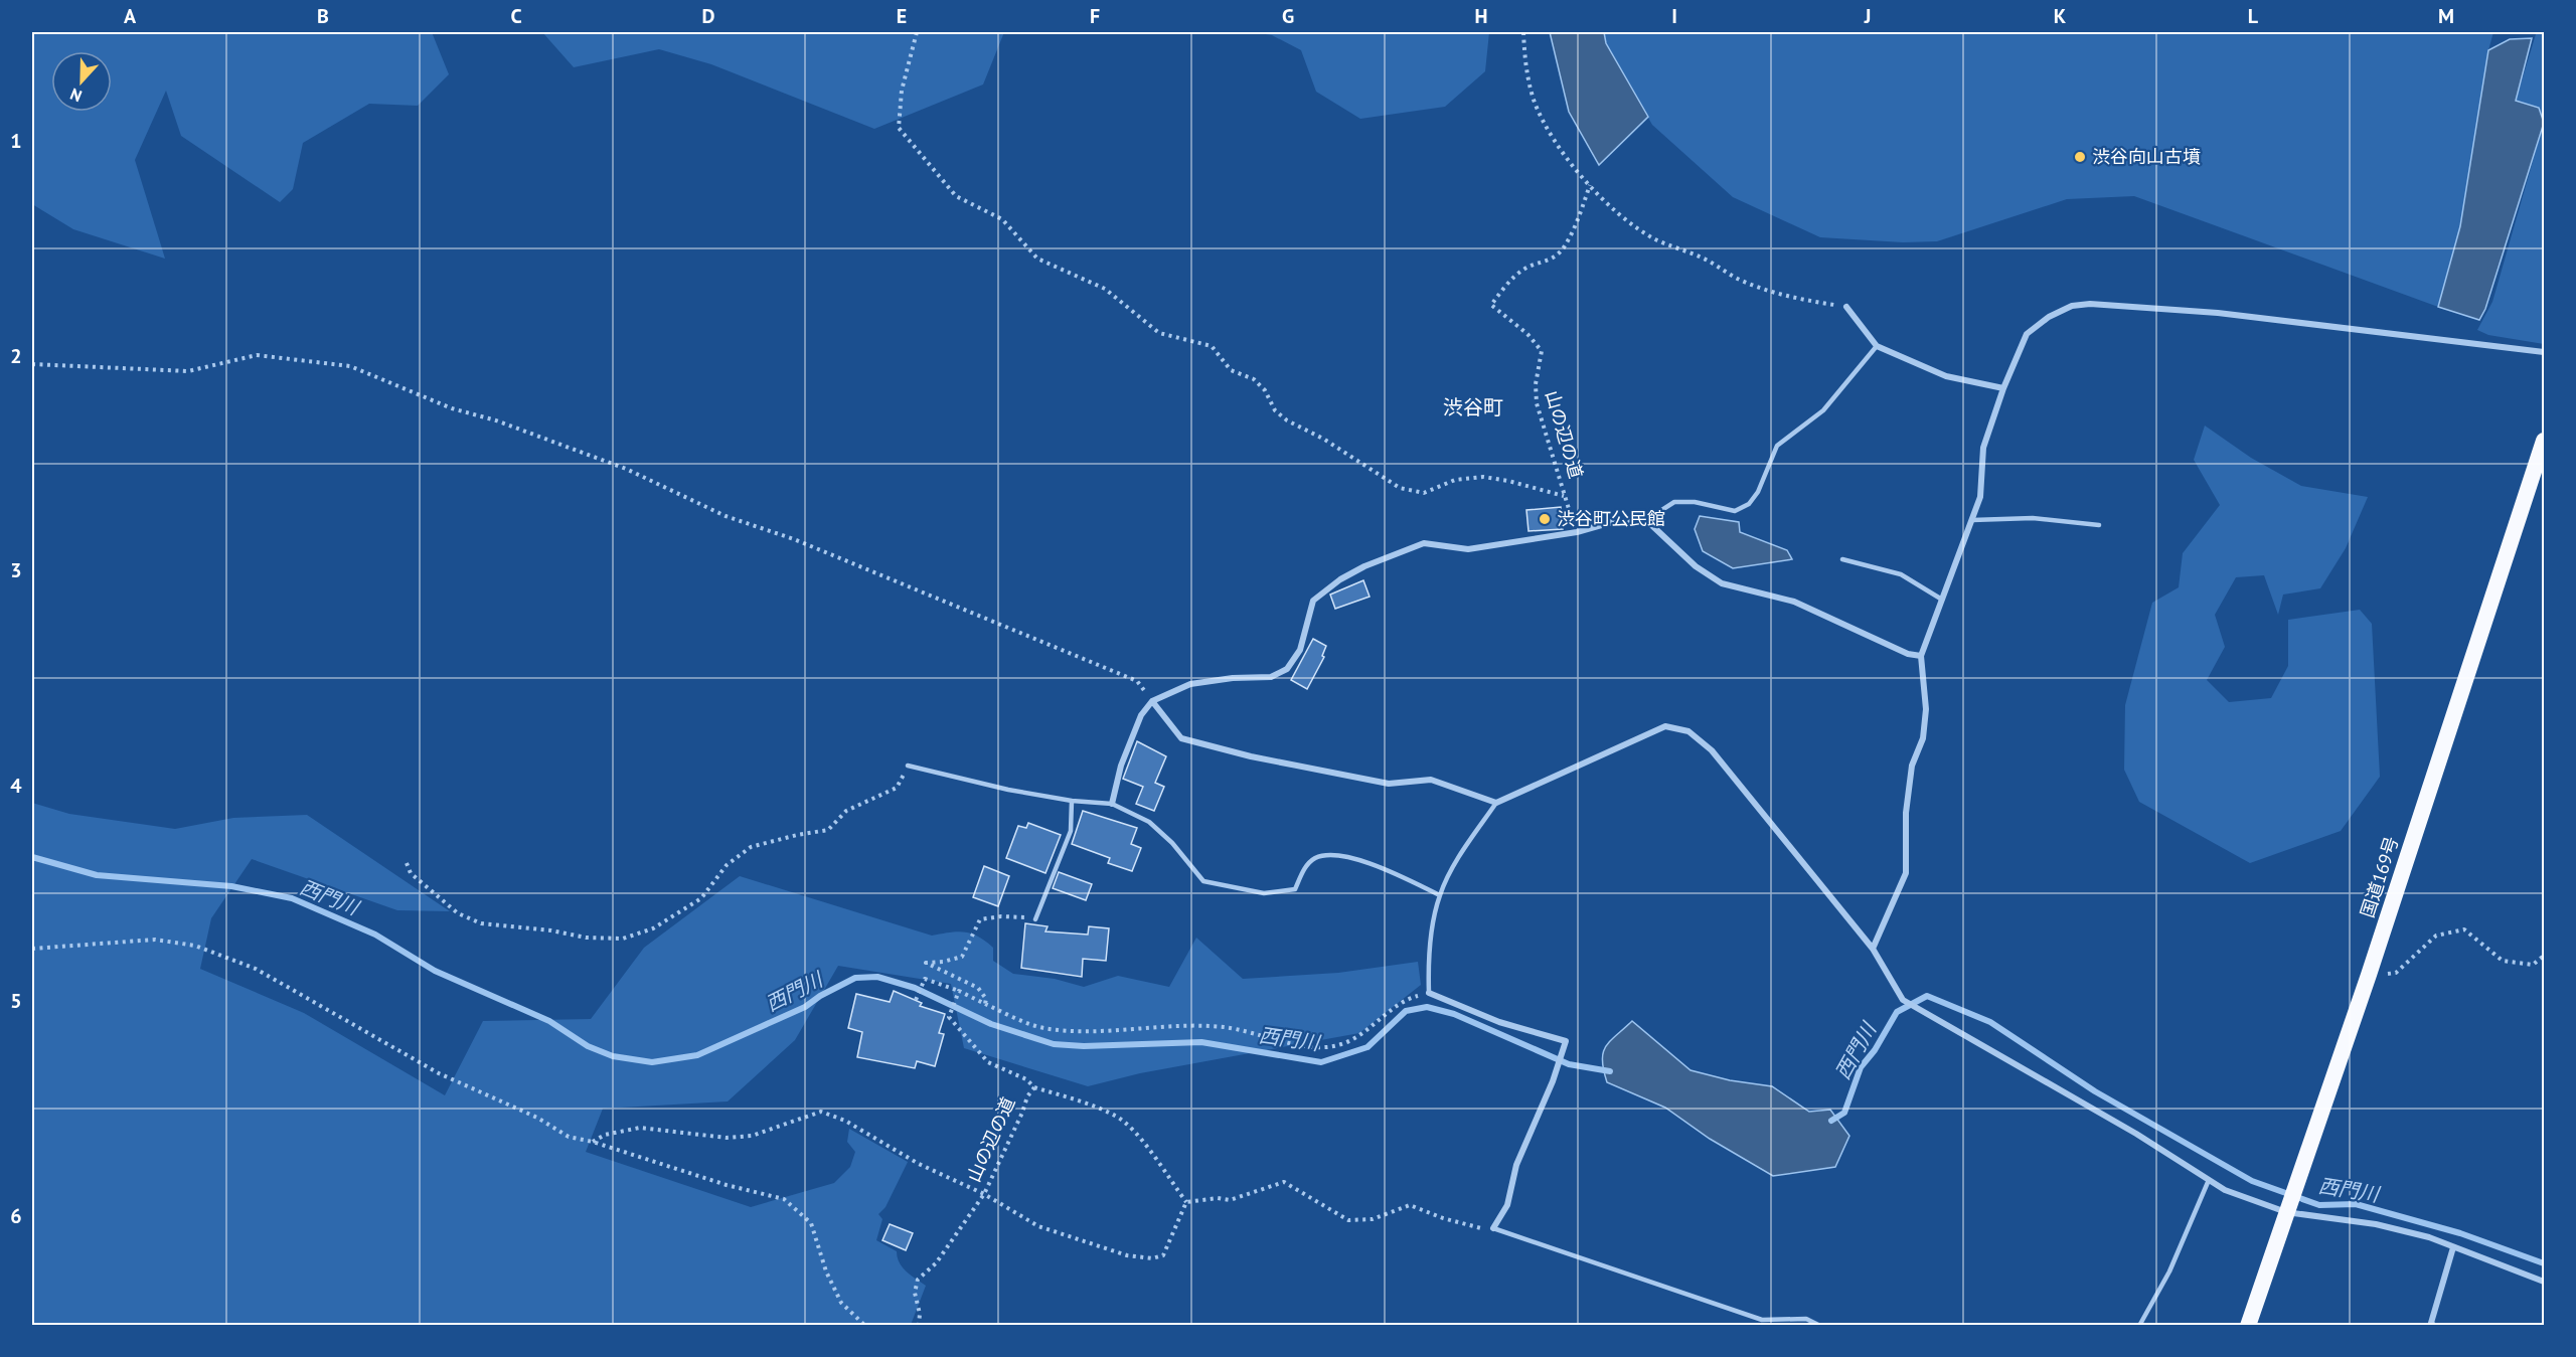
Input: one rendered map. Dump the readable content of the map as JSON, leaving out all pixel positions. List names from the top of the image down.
{
  "streets": {
    "highway": ["国道169号"],
    "path": ["山の辺の道"]
  },
  "districts": ["渋谷町"],
  "water": ["西門川"],
  "places": ["渋谷向山古墳", "渋谷町公民館"],
  "north": "bottom",
  "grid": {
    "columns": [
      "A",
      "B",
      "C",
      "D",
      "E",
      "F",
      "G",
      "H",
      "I",
      "J",
      "K",
      "L",
      "M"
    ],
    "rows": [
      "1",
      "2",
      "3",
      "4",
      "5",
      "6"
    ]
  }
}
